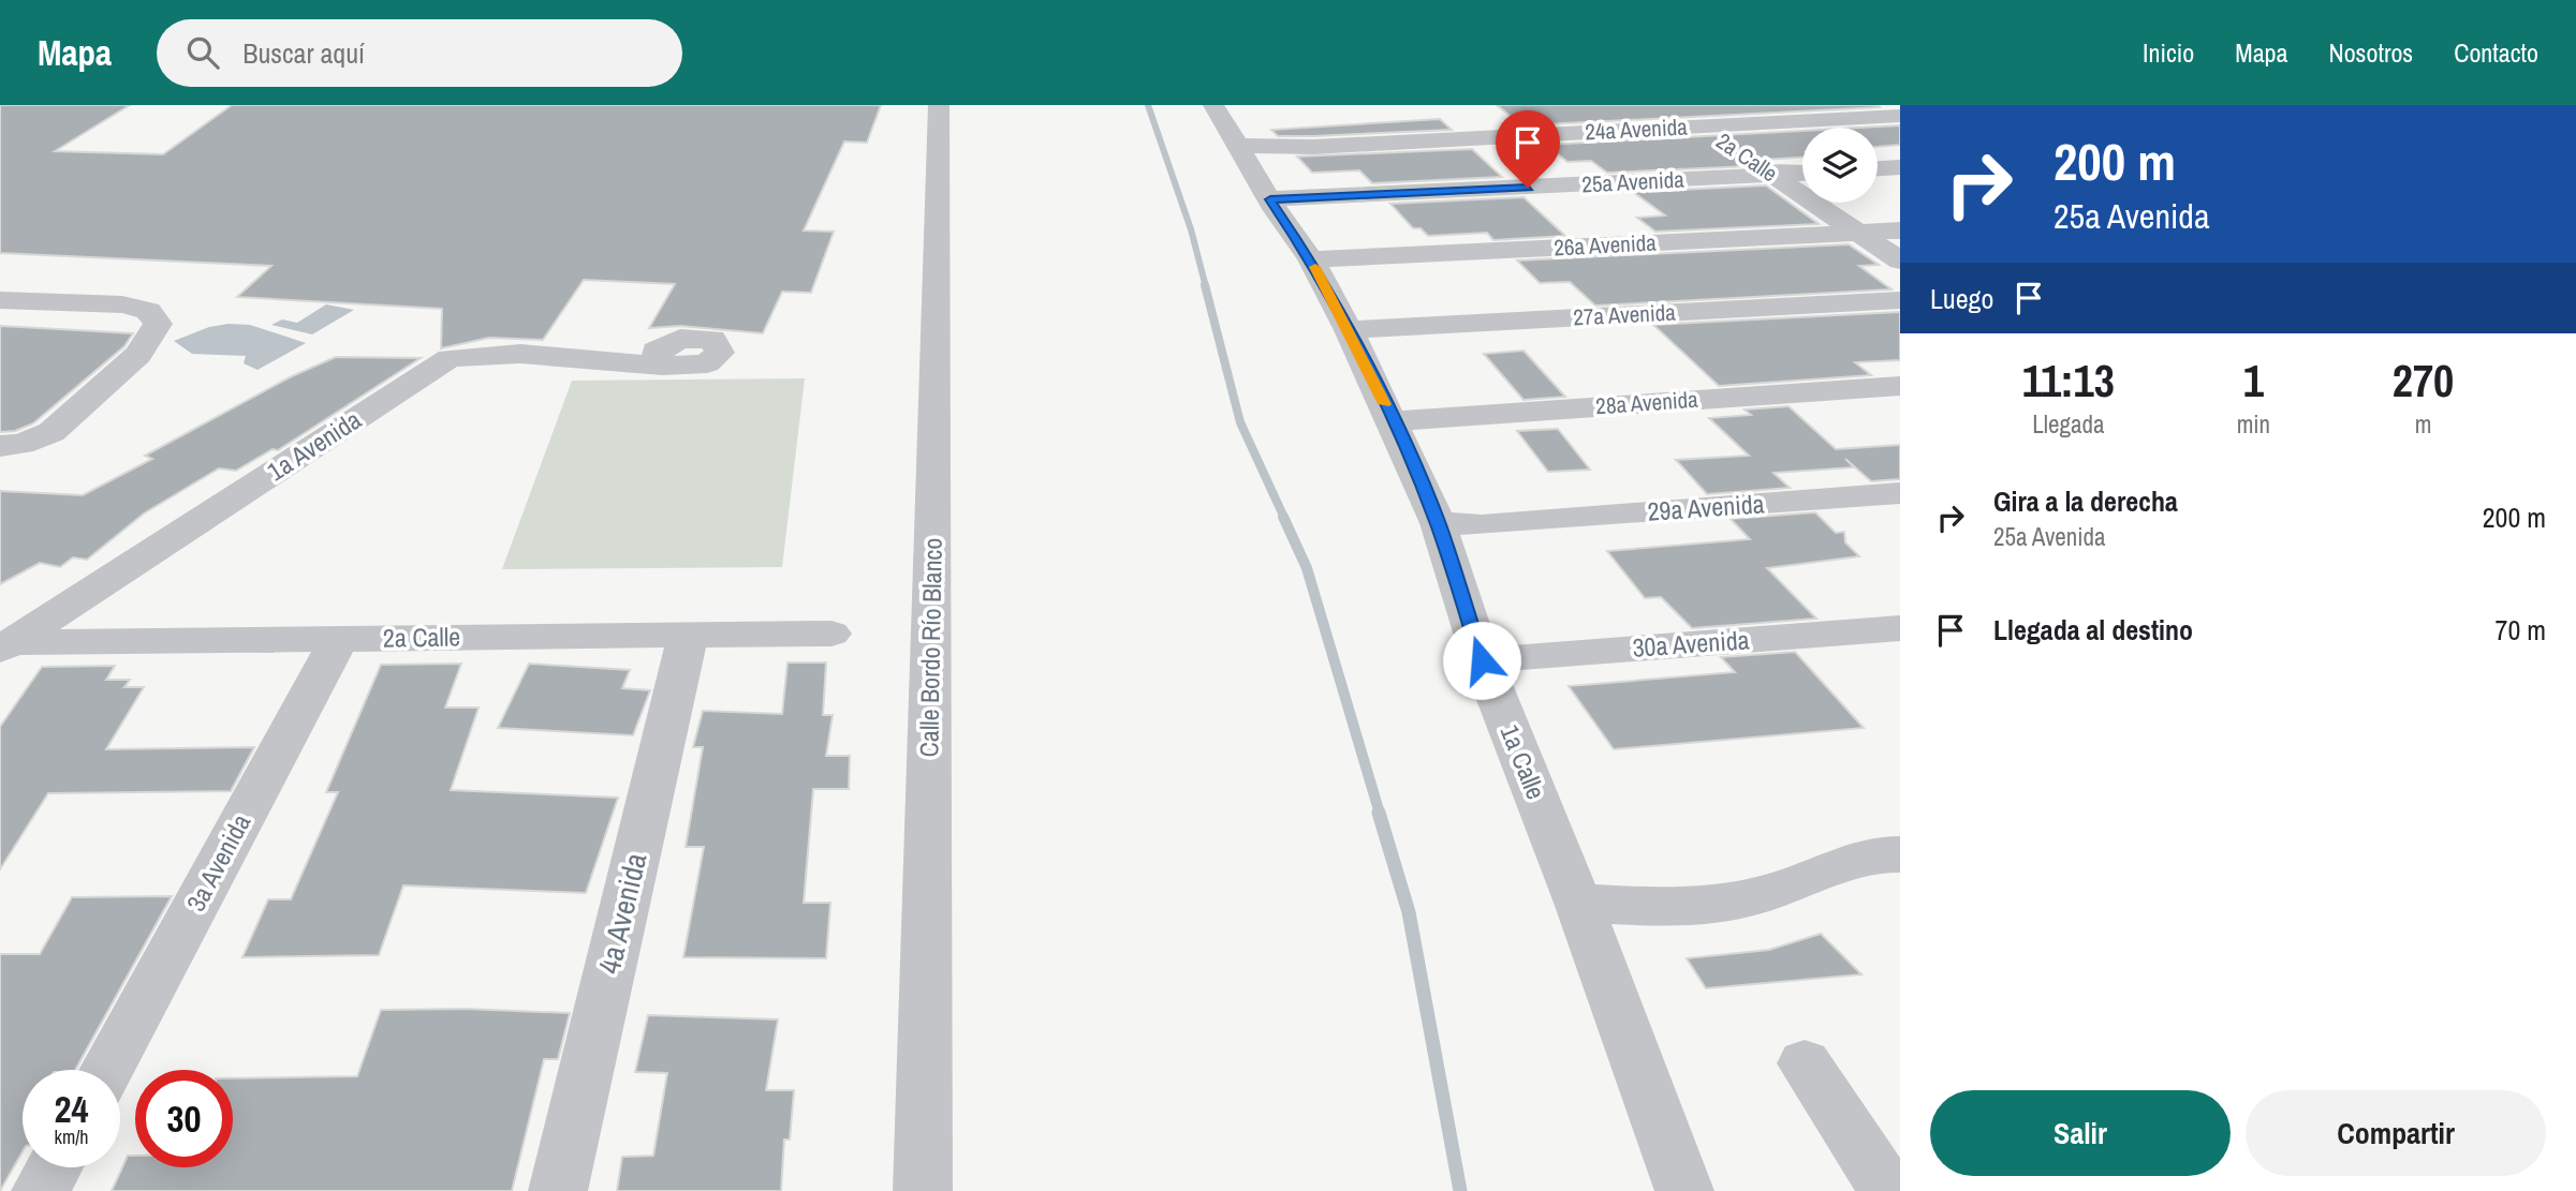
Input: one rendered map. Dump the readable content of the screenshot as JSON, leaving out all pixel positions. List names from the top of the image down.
{
  "streets": {
    "street": [
      "24a Avenida",
      "2a Calle",
      "25a Avenida",
      "26a Avenida",
      "27a Avenida",
      "28a Avenida",
      "1a Avenida",
      "29a Avenida",
      "30a Avenida",
      "Calle Bordo Río Blanco",
      "1a Calle",
      "3a Avenida",
      "4a Avenida"
    ]
  },
  "crossings": [
    ["24a Avenida", "2a Calle"],
    ["24a Avenida", "1a Calle"],
    ["2a Calle", "25a Avenida"],
    ["2a Calle", "26a Avenida"],
    ["2a Calle", "1a Avenida"],
    ["2a Calle", "3a Avenida"],
    ["2a Calle", "4a Avenida"],
    ["25a Avenida", "1a Calle"],
    ["26a Avenida", "1a Calle"],
    ["27a Avenida", "1a Calle"],
    ["28a Avenida", "1a Calle"],
    ["29a Avenida", "1a Calle"],
    ["30a Avenida", "1a Calle"]
  ],
  "page": {
    "header": "Mapa",
    "search": "Buscar aquí",
    "nav": [
      "Inicio",
      "Mapa",
      "Nosotros",
      "Contacto"
    ],
    "turn": ["200 m", "25a Avenida"],
    "then": "Luego",
    "eta": [
      "11:13",
      "Llegada",
      "1",
      "min",
      "270",
      "m"
    ],
    "list": [
      {
        "name": "Gira a la derecha",
        "note": "25a Avenida",
        "value": "200 m"
      },
      {
        "name": "Llegada al destino",
        "value": "70 m"
      }
    ],
    "speed": "24 km/h",
    "limit": "30",
    "buttons": ["Salir", "Compartir"]
  }
}
